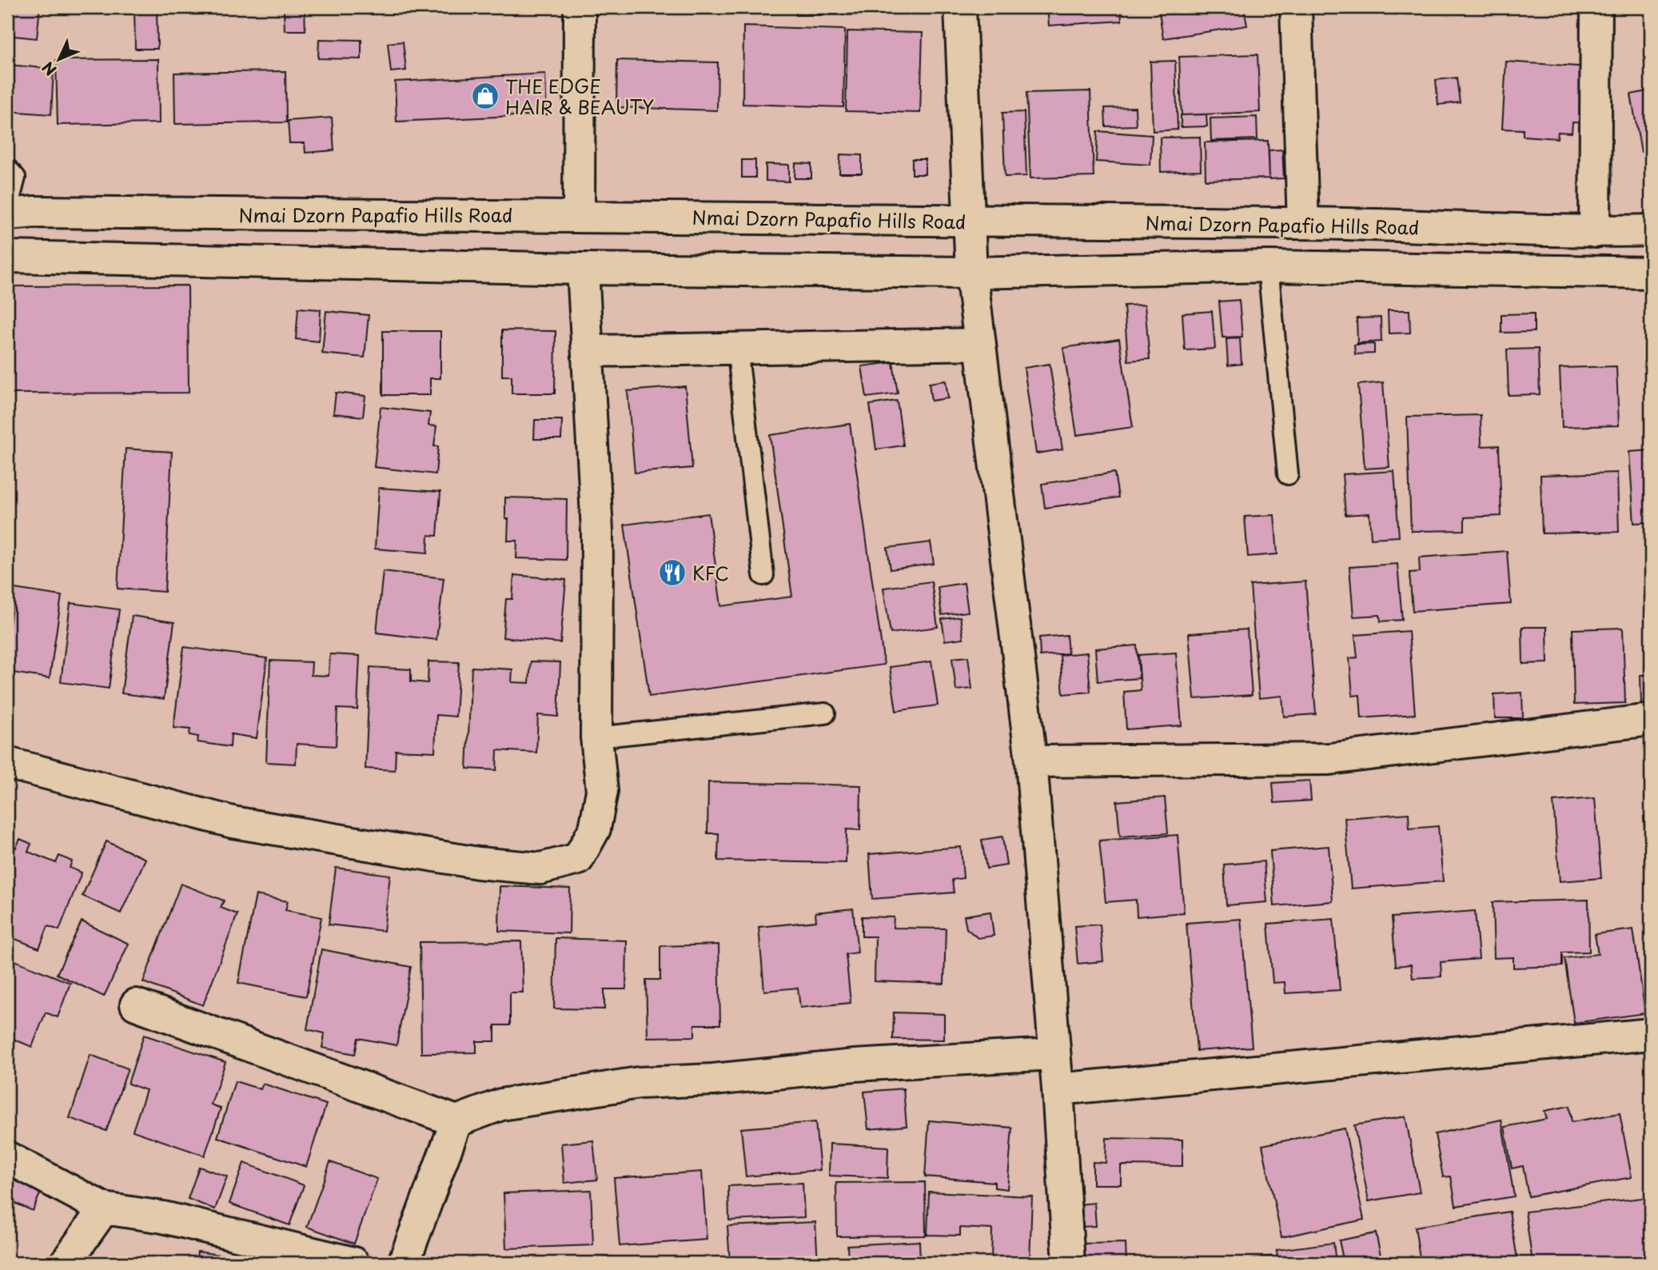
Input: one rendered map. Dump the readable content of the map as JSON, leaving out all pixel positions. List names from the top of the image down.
{
  "streets": {
    "street": ["Nmai Dzorn Papafio Hills Road"]
  },
  "places": {
    "shop": ["THE EDGE HAIR & BEAUTY"],
    "restaurant": ["KFC"]
  },
  "north": "bottom left"
}
